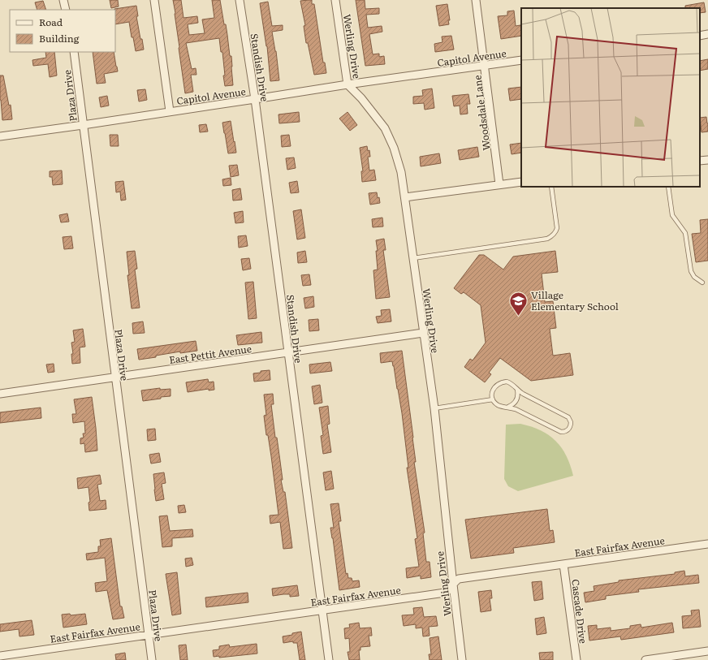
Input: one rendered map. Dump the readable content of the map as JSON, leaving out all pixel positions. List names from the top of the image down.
{
  "streets": {
    "street": [
      "Werling Drive",
      "Capitol Avenue",
      "Standish Drive",
      "Plaza Drive",
      "Woodsdale Lane",
      "East Pettit Avenue",
      "East Fairfax Avenue",
      "Cascade Drive"
    ]
  },
  "crossings": [
    ["Werling Drive", "Capitol Avenue"],
    ["Werling Drive", "East Pettit Avenue"],
    ["Werling Drive", "East Fairfax Avenue"],
    ["Capitol Avenue", "Standish Drive"],
    ["Capitol Avenue", "Plaza Drive"],
    ["Capitol Avenue", "Woodsdale Lane"],
    ["Standish Drive", "East Pettit Avenue"],
    ["Standish Drive", "East Fairfax Avenue"],
    ["Plaza Drive", "East Pettit Avenue"],
    ["Plaza Drive", "East Fairfax Avenue"],
    ["East Fairfax Avenue", "Cascade Drive"]
  ],
  "places": {
    "school or university": ["Village Elementary School"]
  },
  "legend": ["Road", "Building"]
}
